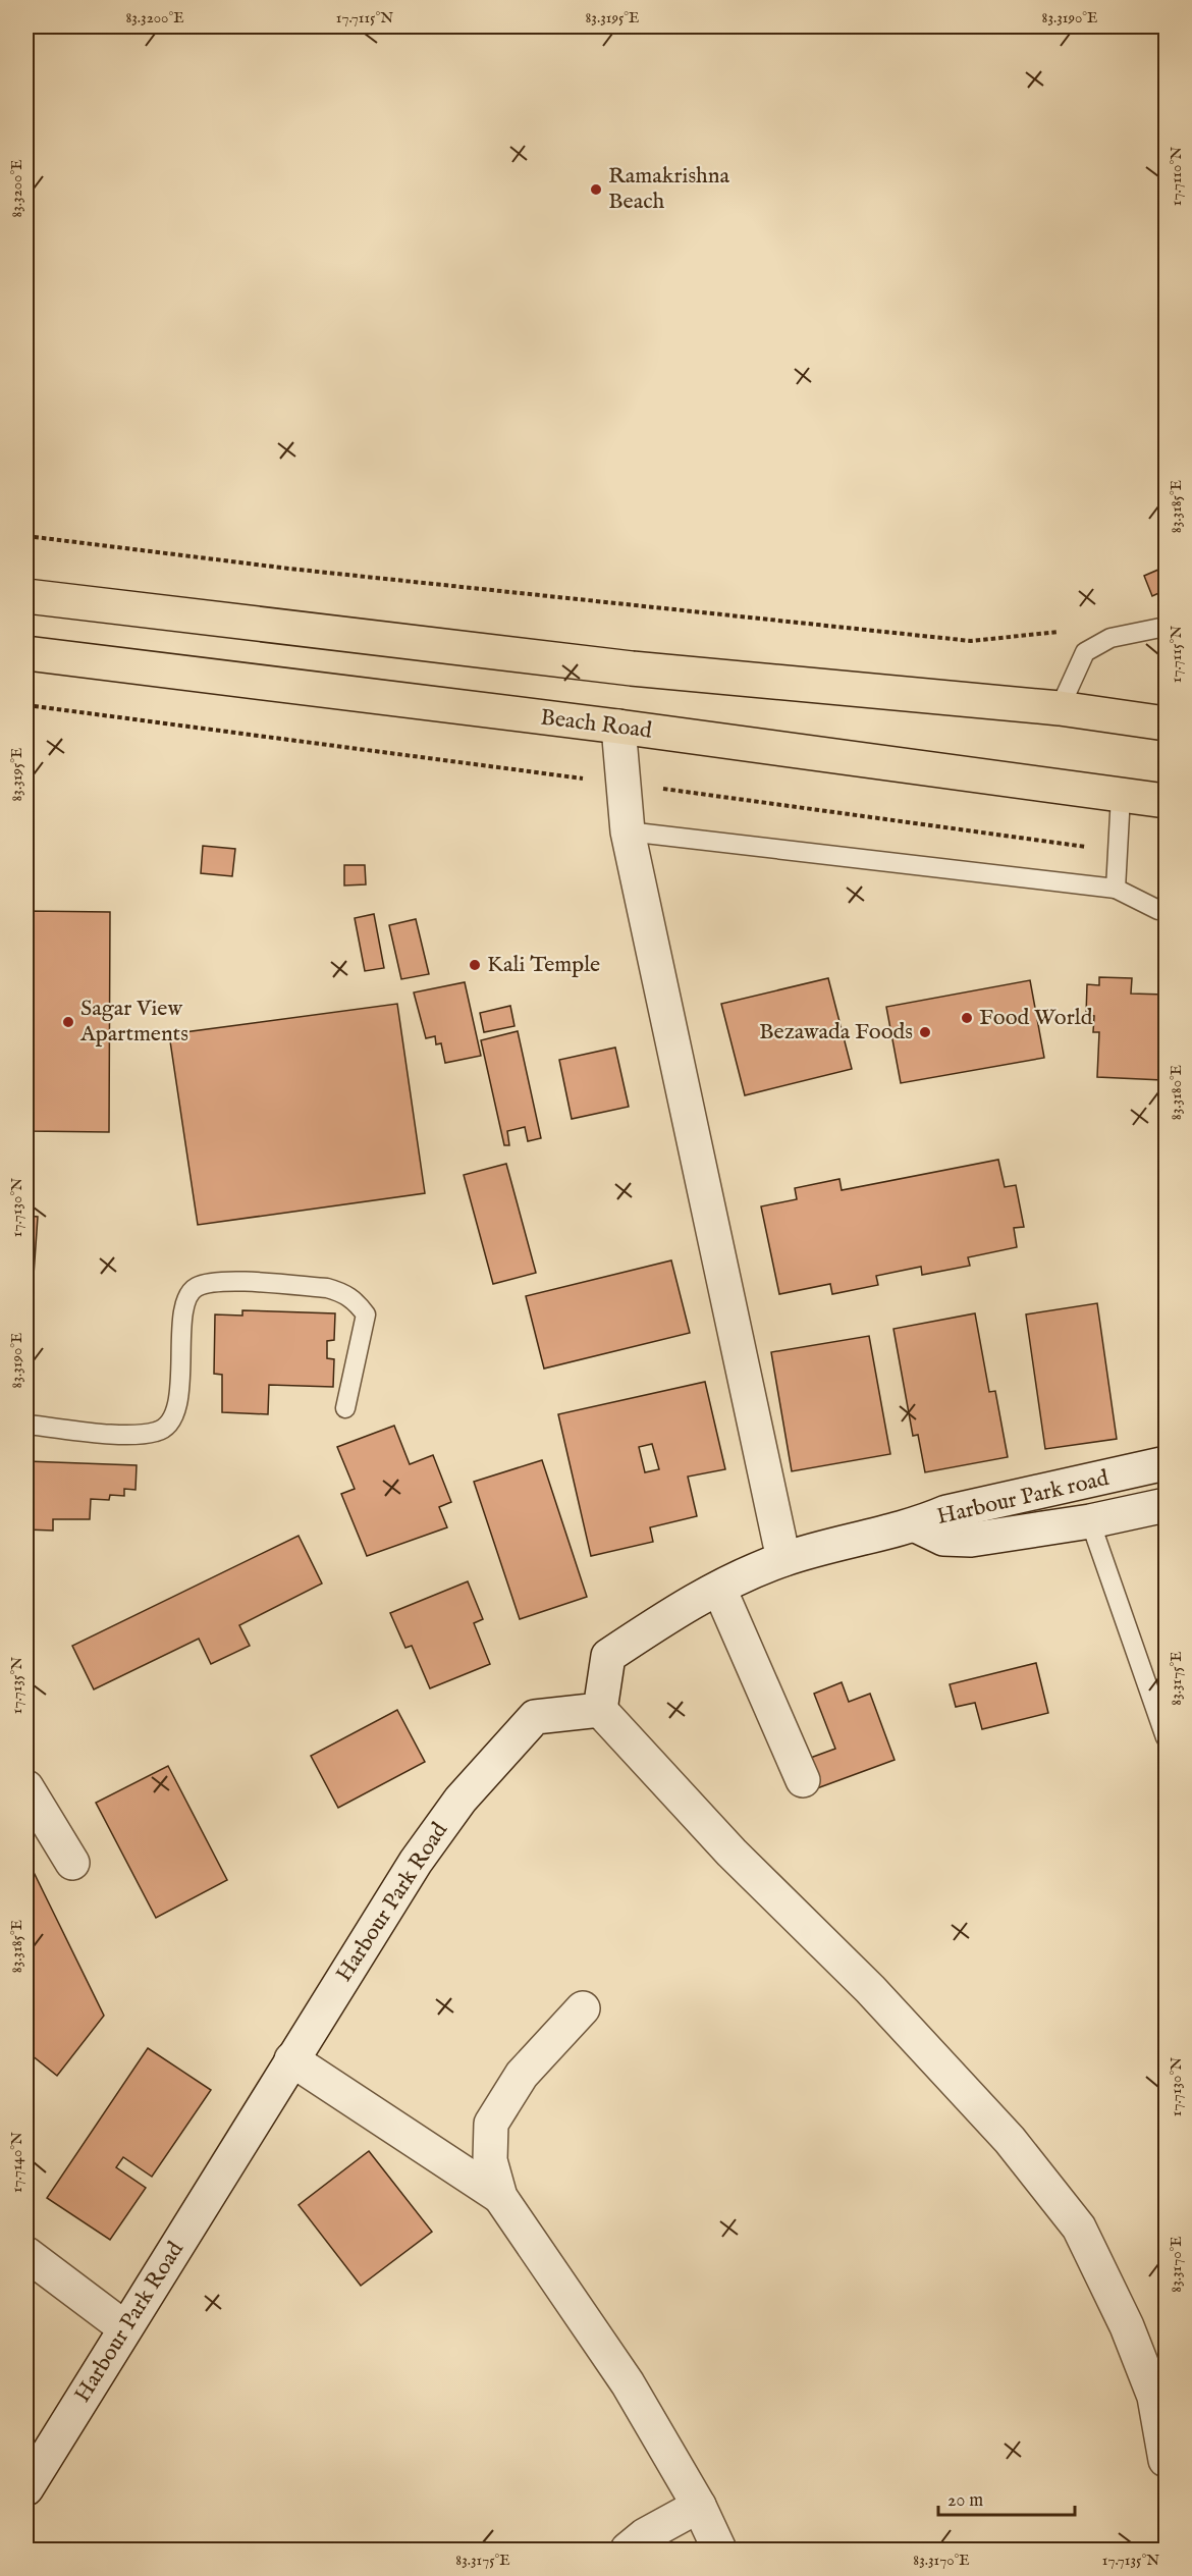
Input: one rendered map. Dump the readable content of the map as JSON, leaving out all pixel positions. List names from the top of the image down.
{
  "streets": {
    "main road": ["Beach Road"],
    "street": ["Harbour Park road", "Harbour Park Road"]
  },
  "crossings": [
    ["Harbour Park road", "Harbour Park Road"]
  ],
  "places": [
    "Ramakrishna Beach",
    "Kali Temple",
    "Food World",
    "Sagar View Apartments",
    "Bezawada Foods"
  ],
  "scale_bar": "20 m",
  "coordinates": [
    "83.3200°E",
    "17.7115°N",
    "83.3195°E",
    "83.3190°E",
    "17.7110°N",
    "83.3185°E",
    "83.3180°E",
    "17.7130°N",
    "83.3175°E",
    "17.7135°N",
    "17.7140°N",
    "83.3170°E"
  ]
}
